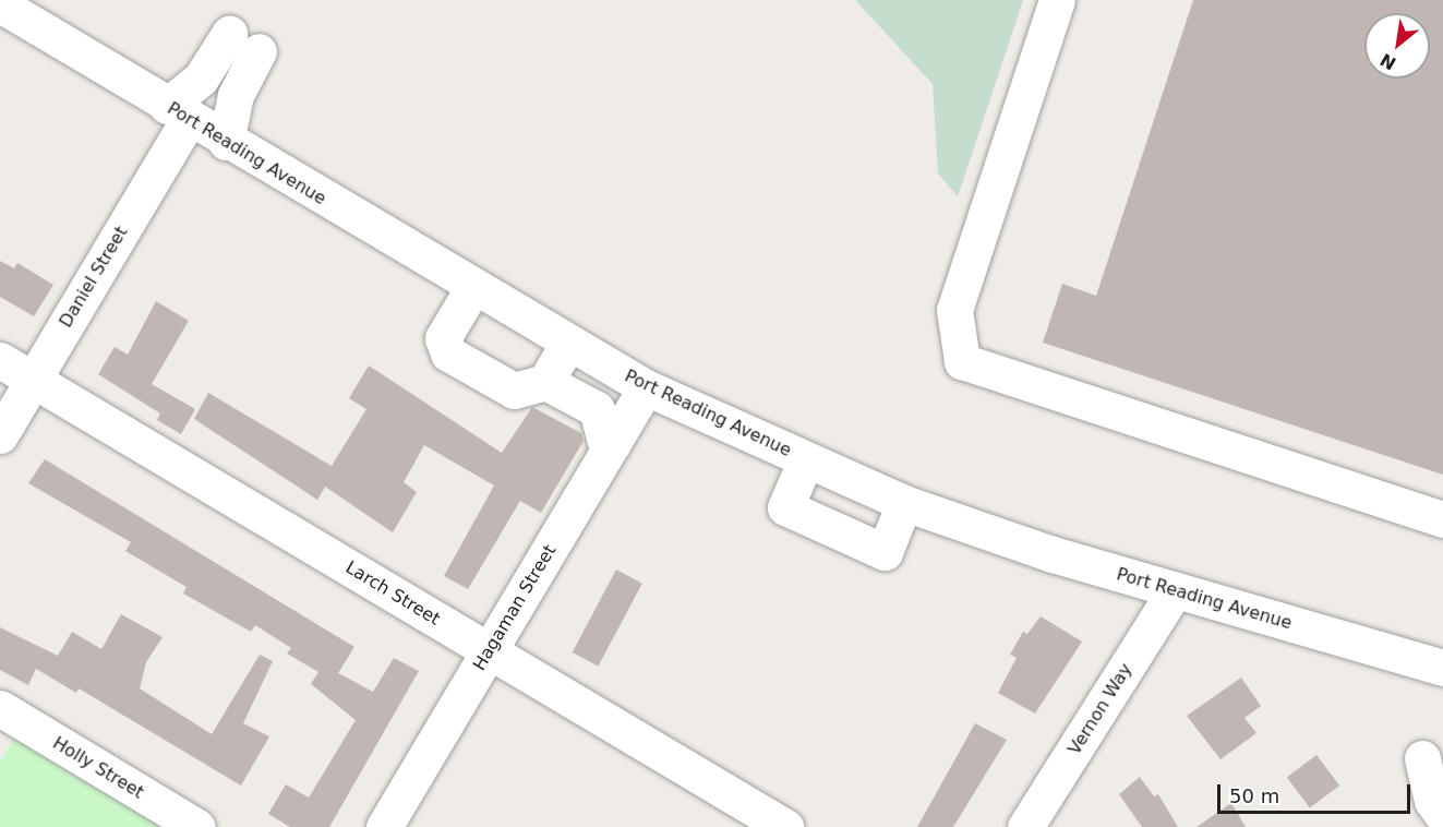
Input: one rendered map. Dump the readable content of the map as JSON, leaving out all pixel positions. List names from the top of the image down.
{
  "streets": {
    "street": [
      "Port Reading Avenue",
      "Daniel Street",
      "Larch Street",
      "Hagaman Street",
      "Vernon Way",
      "Holly Street"
    ]
  },
  "crossings": [
    ["Port Reading Avenue", "Daniel Street"],
    ["Port Reading Avenue", "Hagaman Street"],
    ["Port Reading Avenue", "Vernon Way"],
    ["Daniel Street", "Larch Street"],
    ["Larch Street", "Hagaman Street"]
  ],
  "scale_bar": "50 m",
  "north": "bottom left"
}
